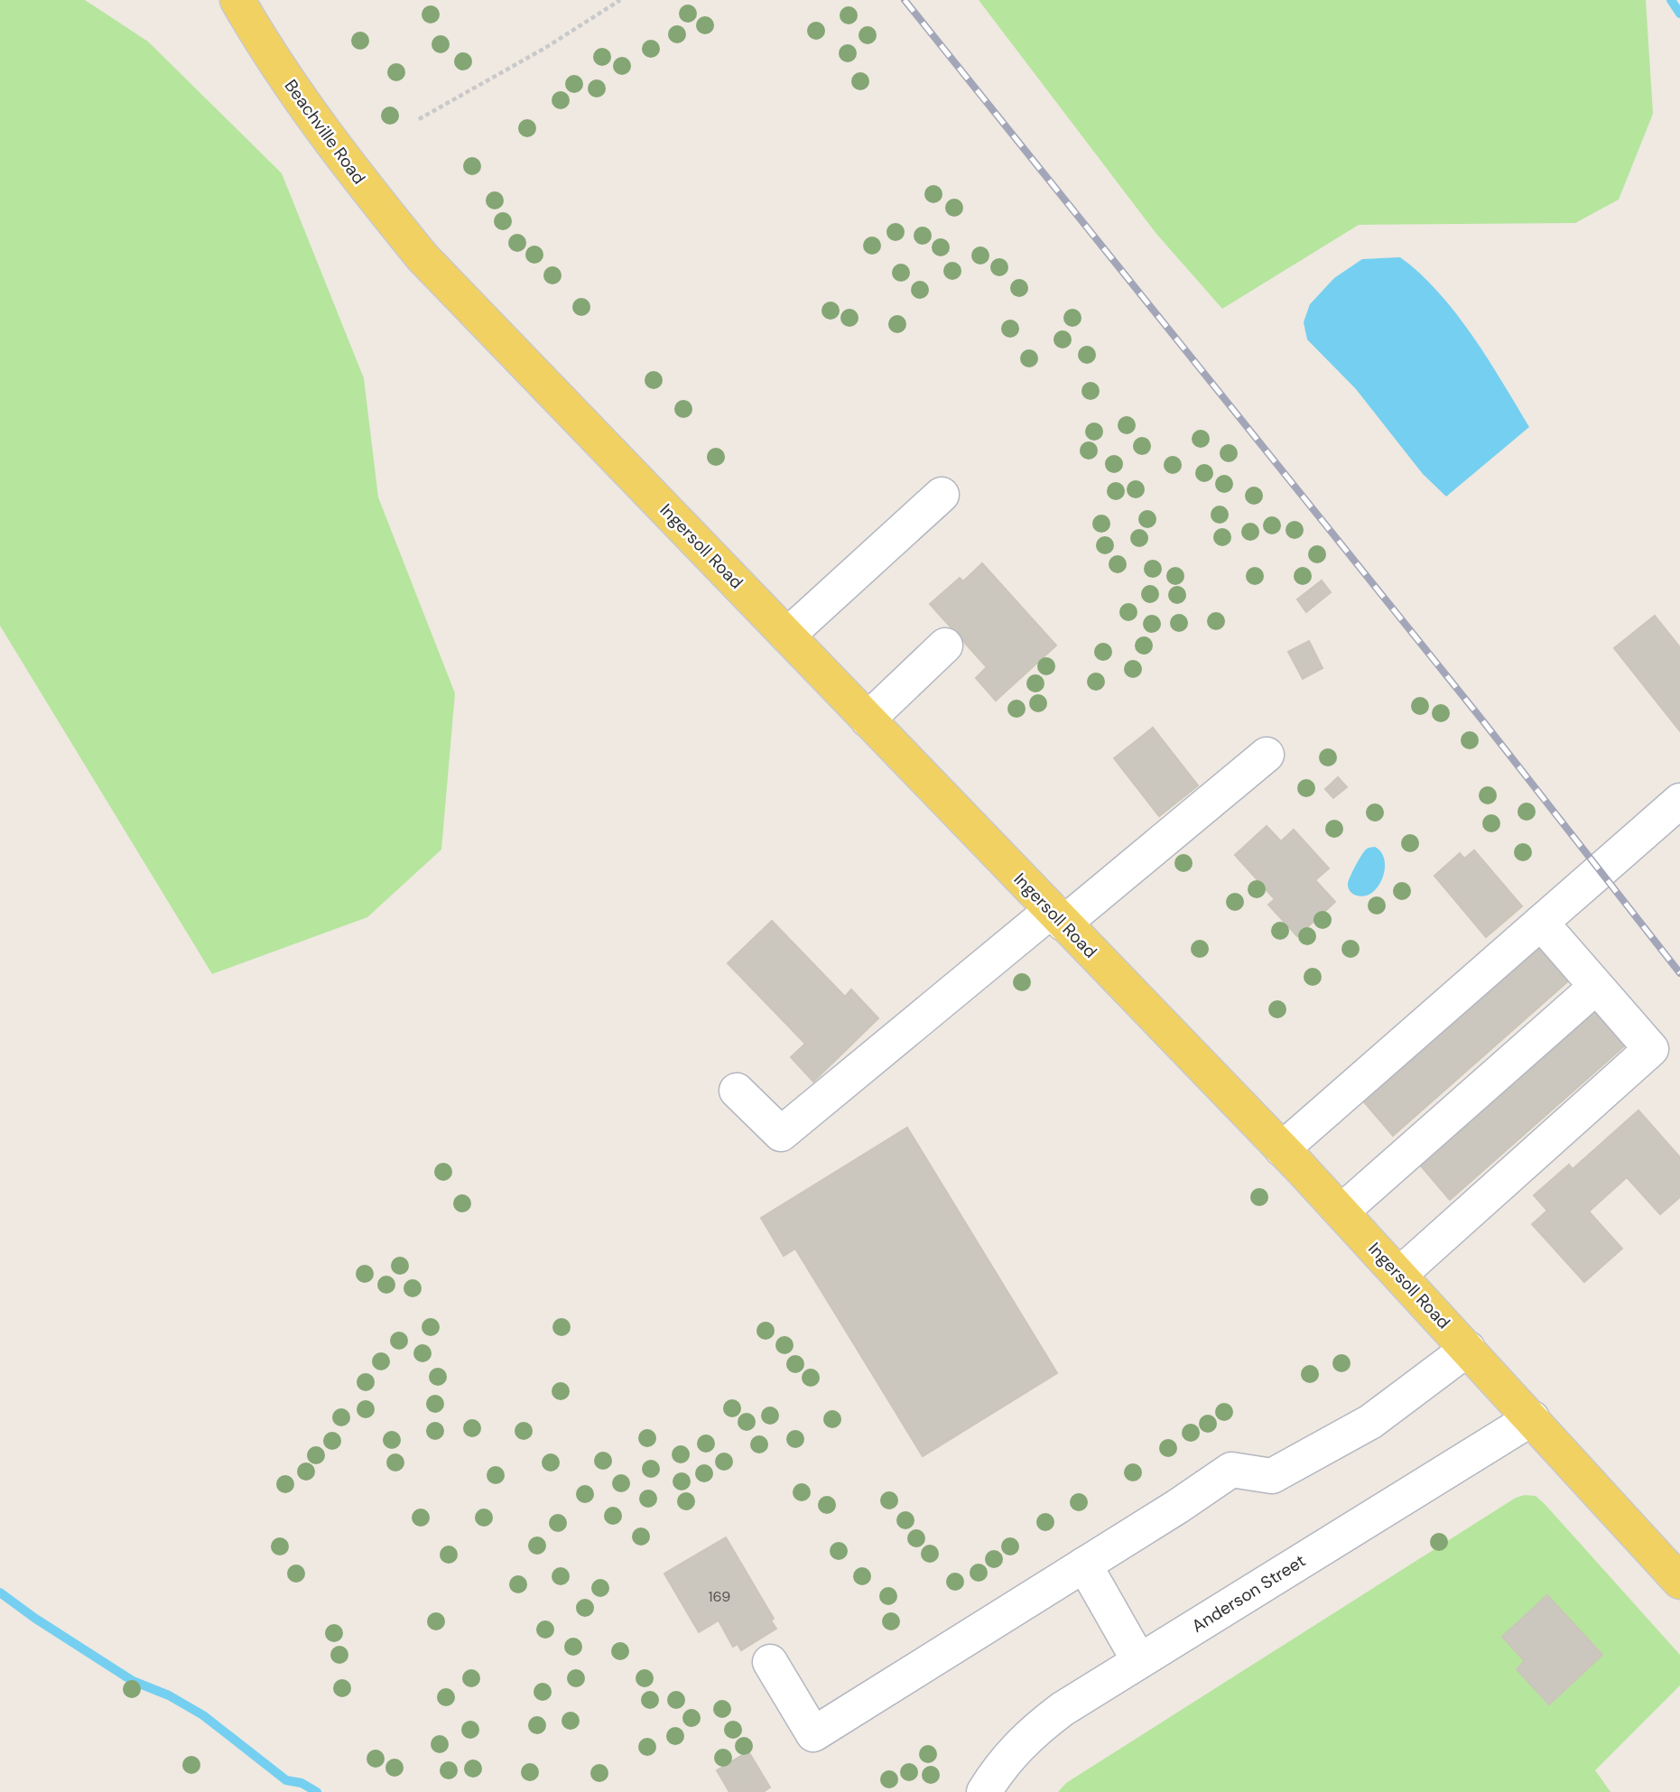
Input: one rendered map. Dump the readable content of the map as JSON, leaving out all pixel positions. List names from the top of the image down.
{
  "streets": {
    "main road": ["Beachville Road", "Ingersoll Road"],
    "street": ["Anderson Street"]
  },
  "crossings": [
    ["Beachville Road", "Ingersoll Road"],
    ["Ingersoll Road", "Anderson Street"]
  ],
  "house_numbers": ["169"]
}
